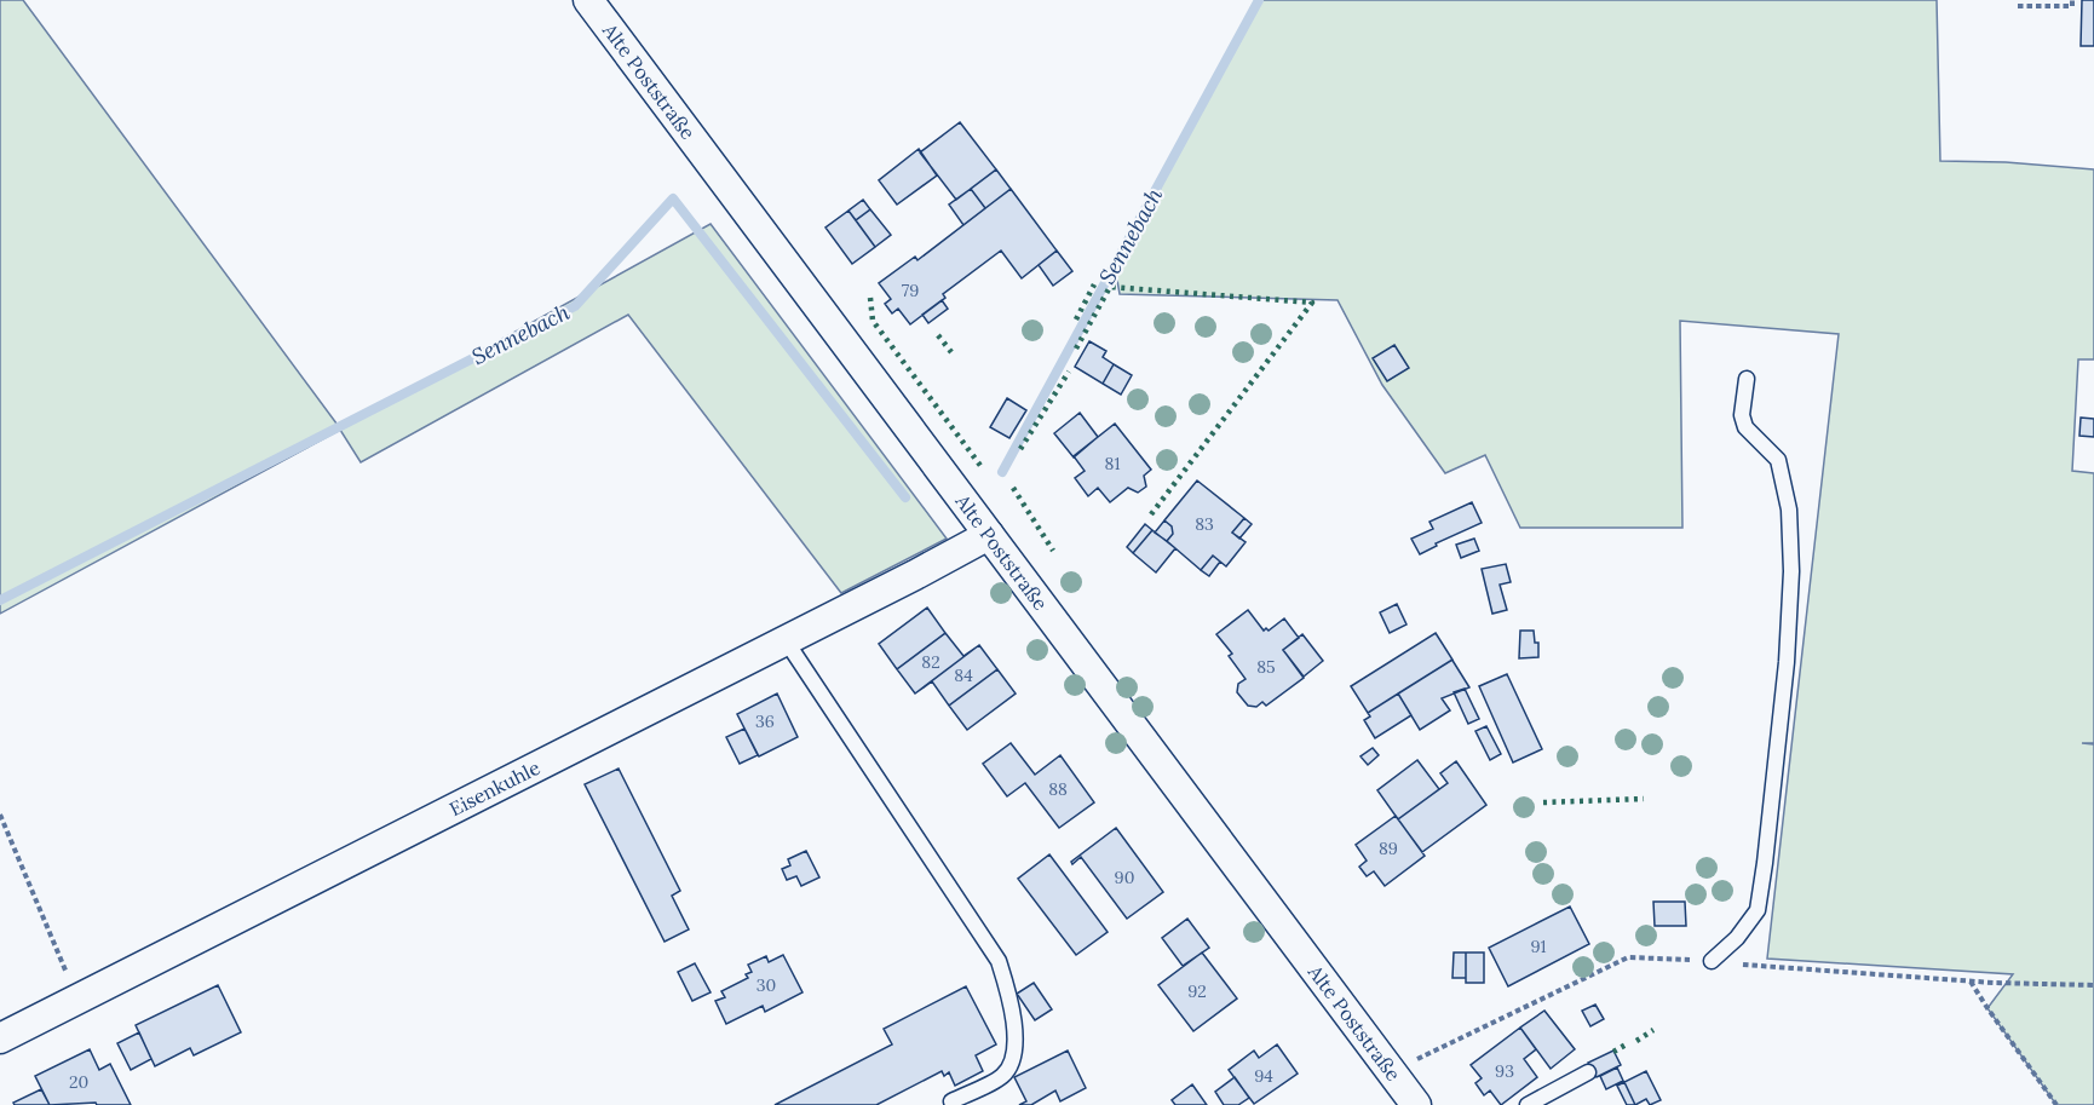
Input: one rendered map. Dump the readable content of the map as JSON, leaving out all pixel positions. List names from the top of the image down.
{
  "streets": {
    "street": ["Alte Poststraße", "Eisenkuhle"]
  },
  "crossings": [
    ["Alte Poststraße", "Eisenkuhle"]
  ],
  "water": ["Sennebach"],
  "house_numbers": [
    "79",
    "81",
    "83",
    "82",
    "85",
    "84",
    "36",
    "88",
    "89",
    "90",
    "91",
    "30",
    "92",
    "93",
    "94",
    "20"
  ]
}
